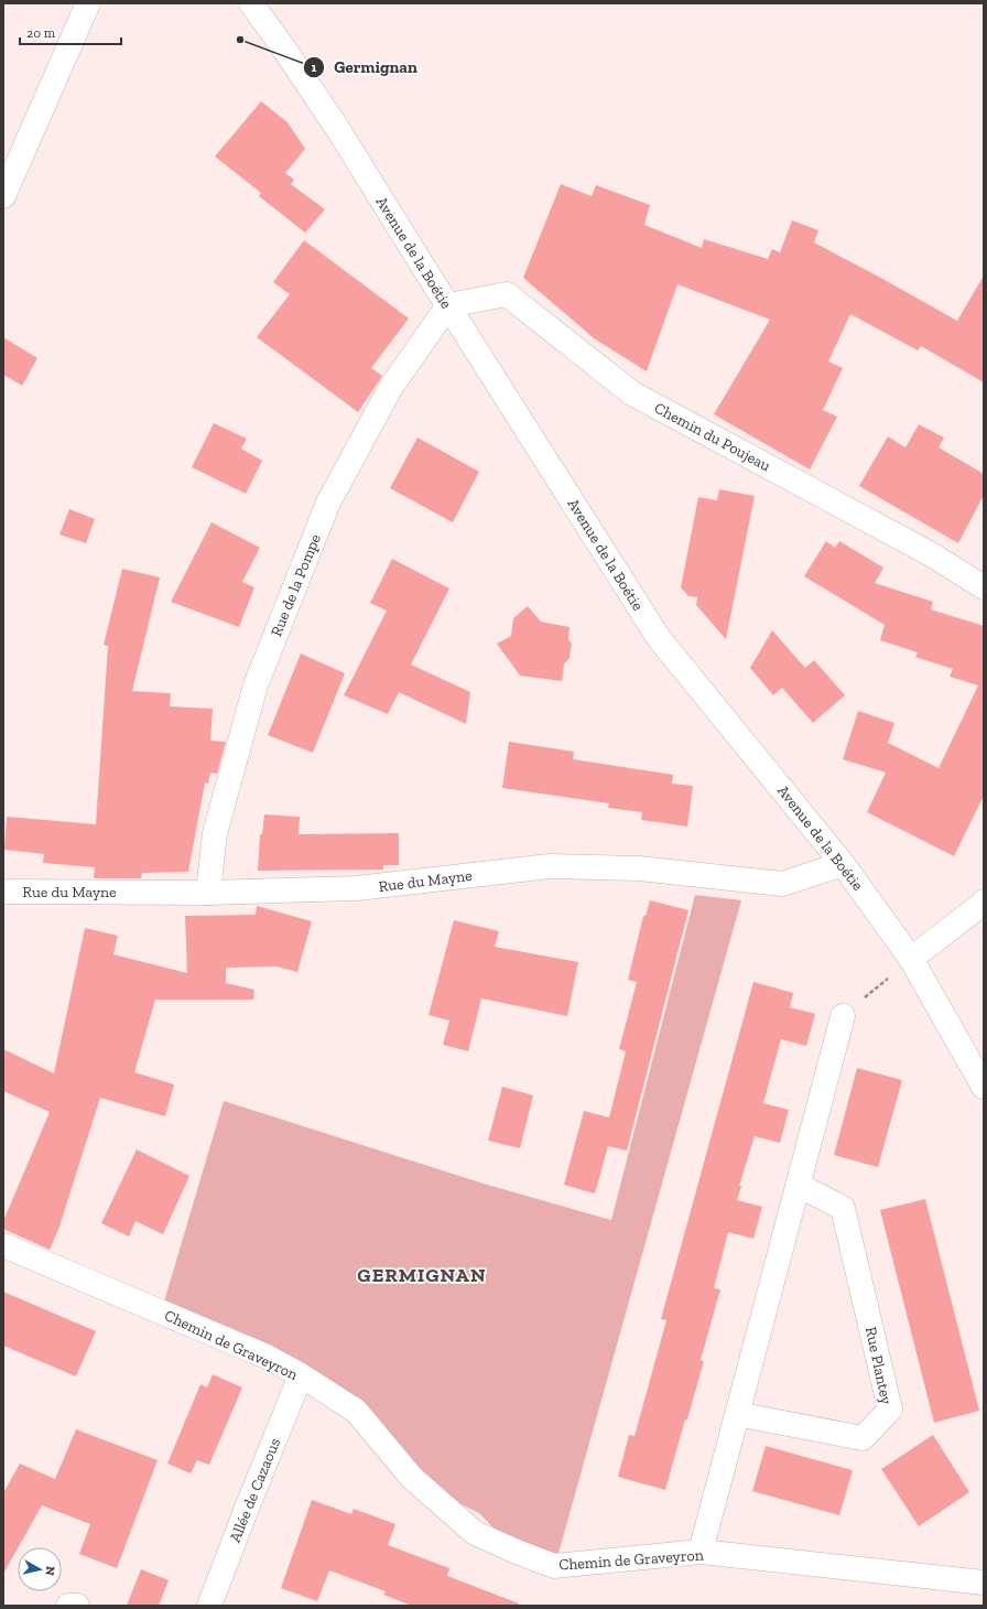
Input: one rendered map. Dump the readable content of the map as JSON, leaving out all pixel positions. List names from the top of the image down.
{
  "streets": {
    "street": [
      "Avenue de la Boétie",
      "Chemin du Poujeau",
      "Rue de la Pompe",
      "Rue du Mayne",
      "Chemin de Graveyron",
      "Rue Plantey",
      "Allée de Cazaous"
    ]
  },
  "crossings": [
    ["Avenue de la Boétie", "Chemin du Poujeau"],
    ["Avenue de la Boétie", "Rue de la Pompe"],
    ["Avenue de la Boétie", "Rue du Mayne"],
    ["Chemin du Poujeau", "Rue de la Pompe"],
    ["Rue de la Pompe", "Rue du Mayne"],
    ["Chemin de Graveyron", "Allée de Cazaous"]
  ],
  "districts": ["GERMIGNAN"],
  "places": ["Germignan"],
  "scale_bar": "20 m",
  "north": "right"
}
